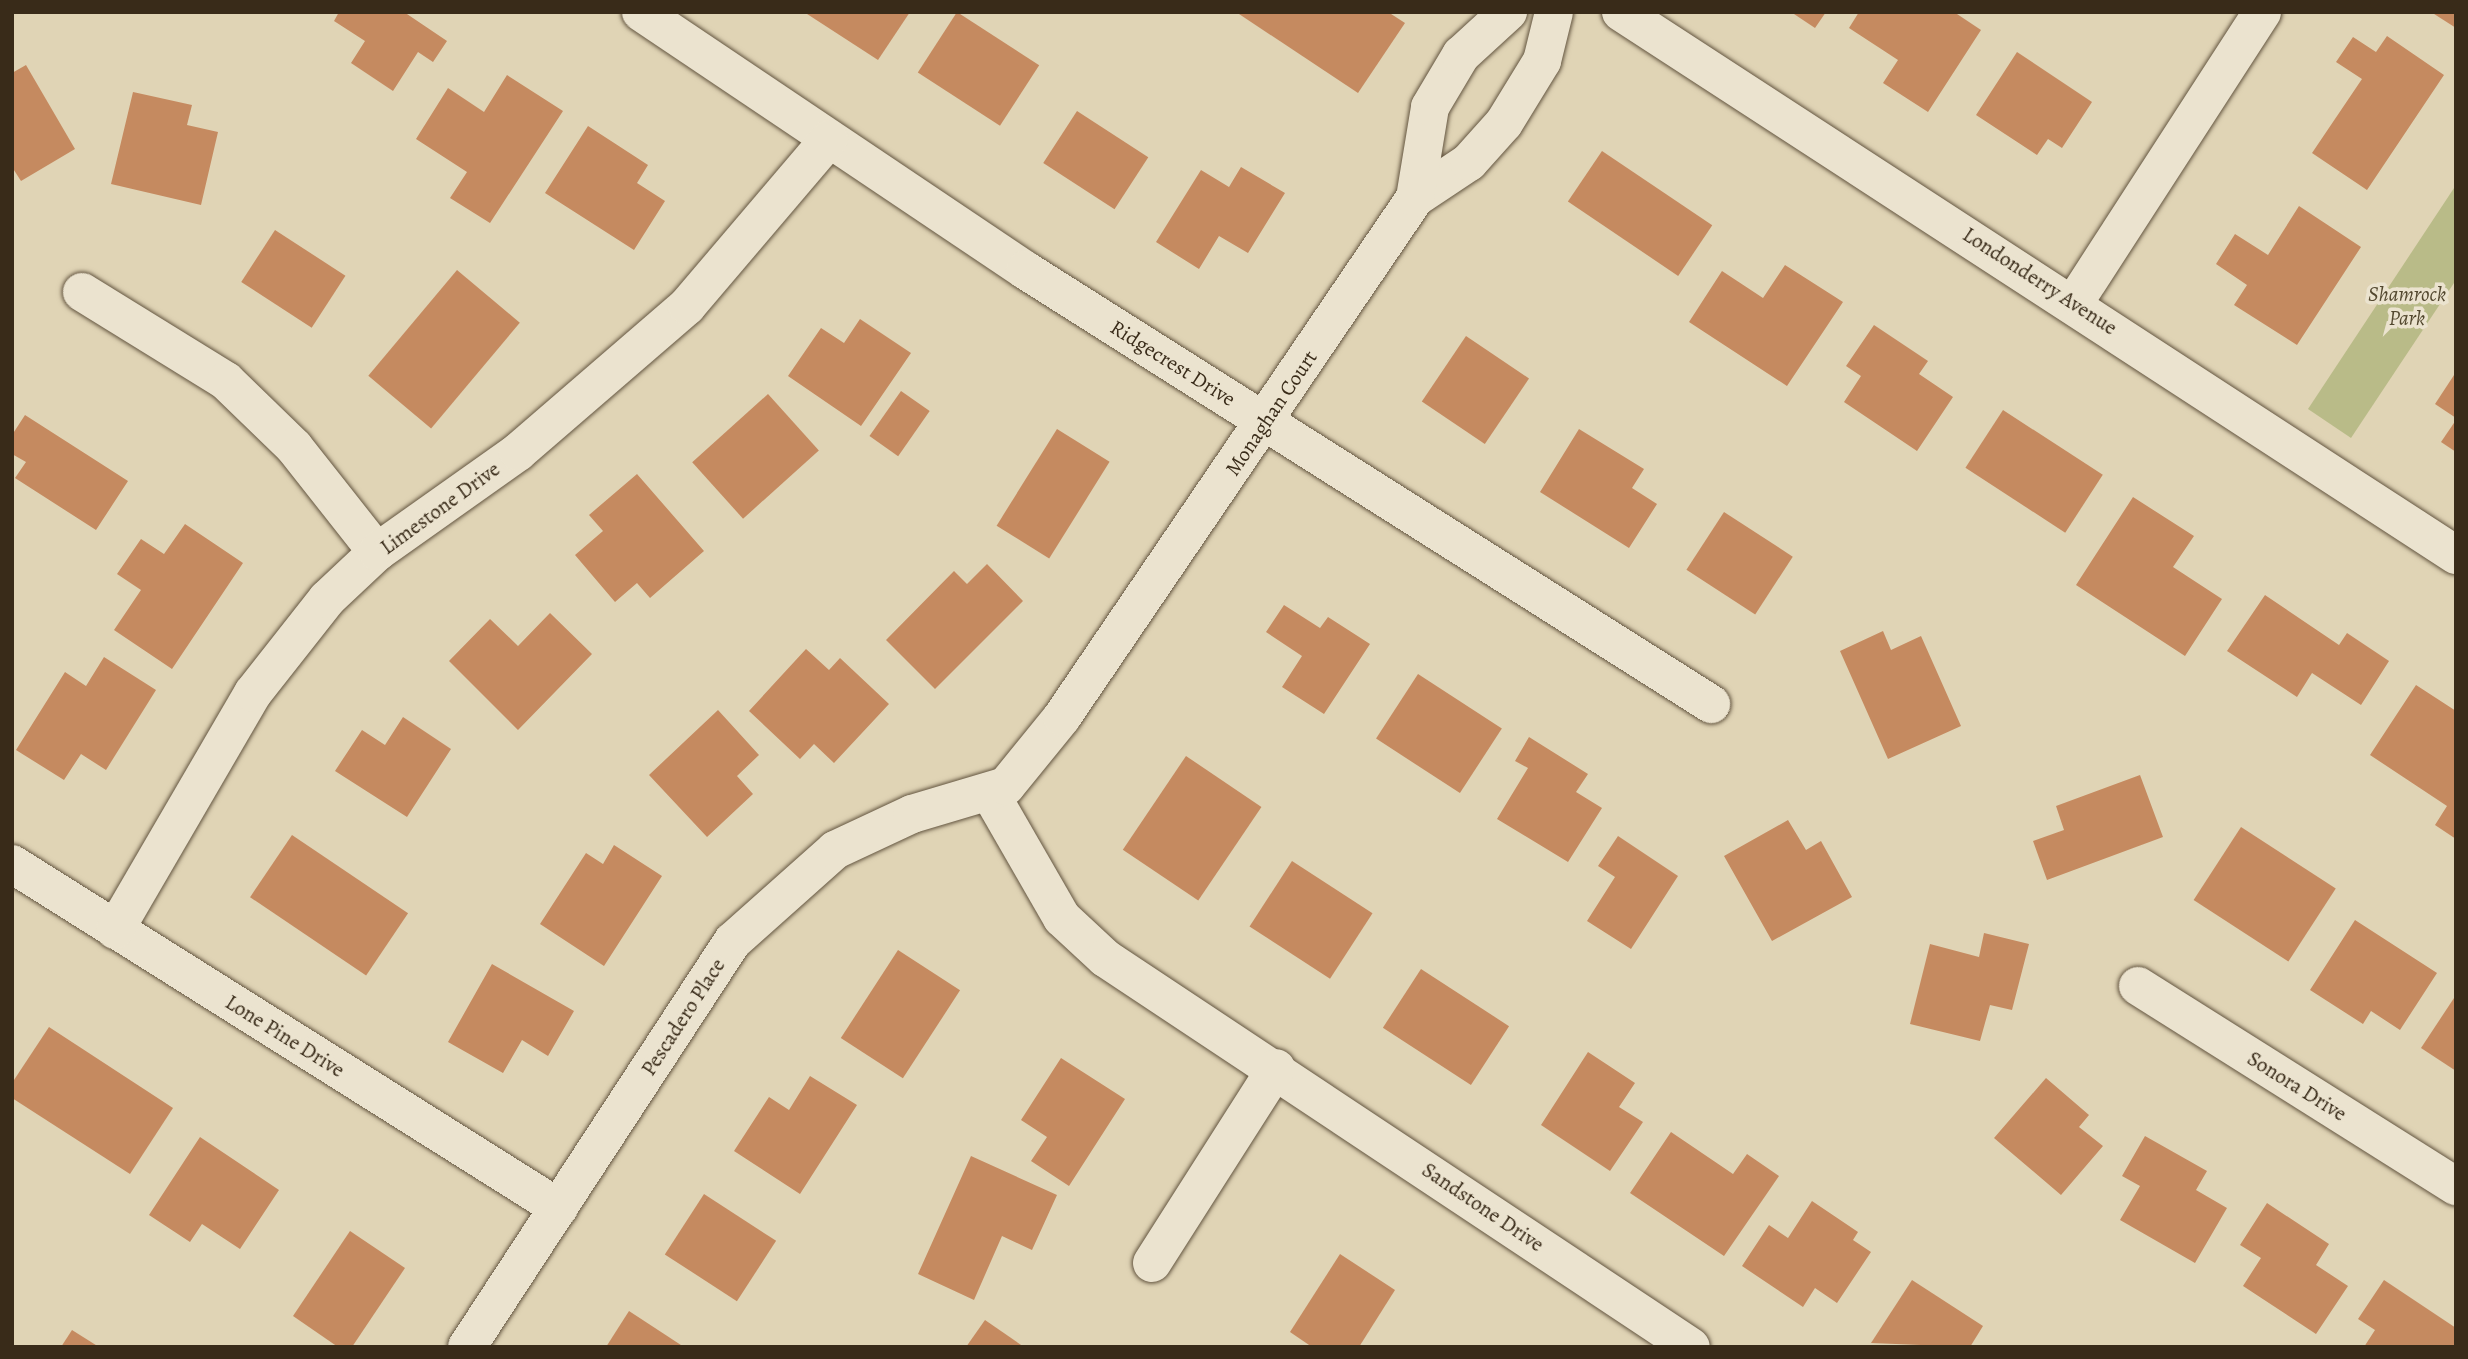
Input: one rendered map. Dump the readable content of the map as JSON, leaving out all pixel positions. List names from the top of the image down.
{
  "streets": {
    "street": [
      "Londonderry Avenue",
      "Ridgecrest Drive",
      "Monaghan Court",
      "Limestone Drive",
      "Pescadero Place",
      "Lone Pine Drive",
      "Sonora Drive",
      "Sandstone Drive"
    ]
  },
  "crossings": [
    ["Ridgecrest Drive", "Monaghan Court"],
    ["Ridgecrest Drive", "Limestone Drive"],
    ["Monaghan Court", "Pescadero Place"],
    ["Monaghan Court", "Sandstone Drive"],
    ["Limestone Drive", "Lone Pine Drive"],
    ["Pescadero Place", "Lone Pine Drive"],
    ["Pescadero Place", "Sandstone Drive"]
  ],
  "parks": ["Shamrock Park"]
}
